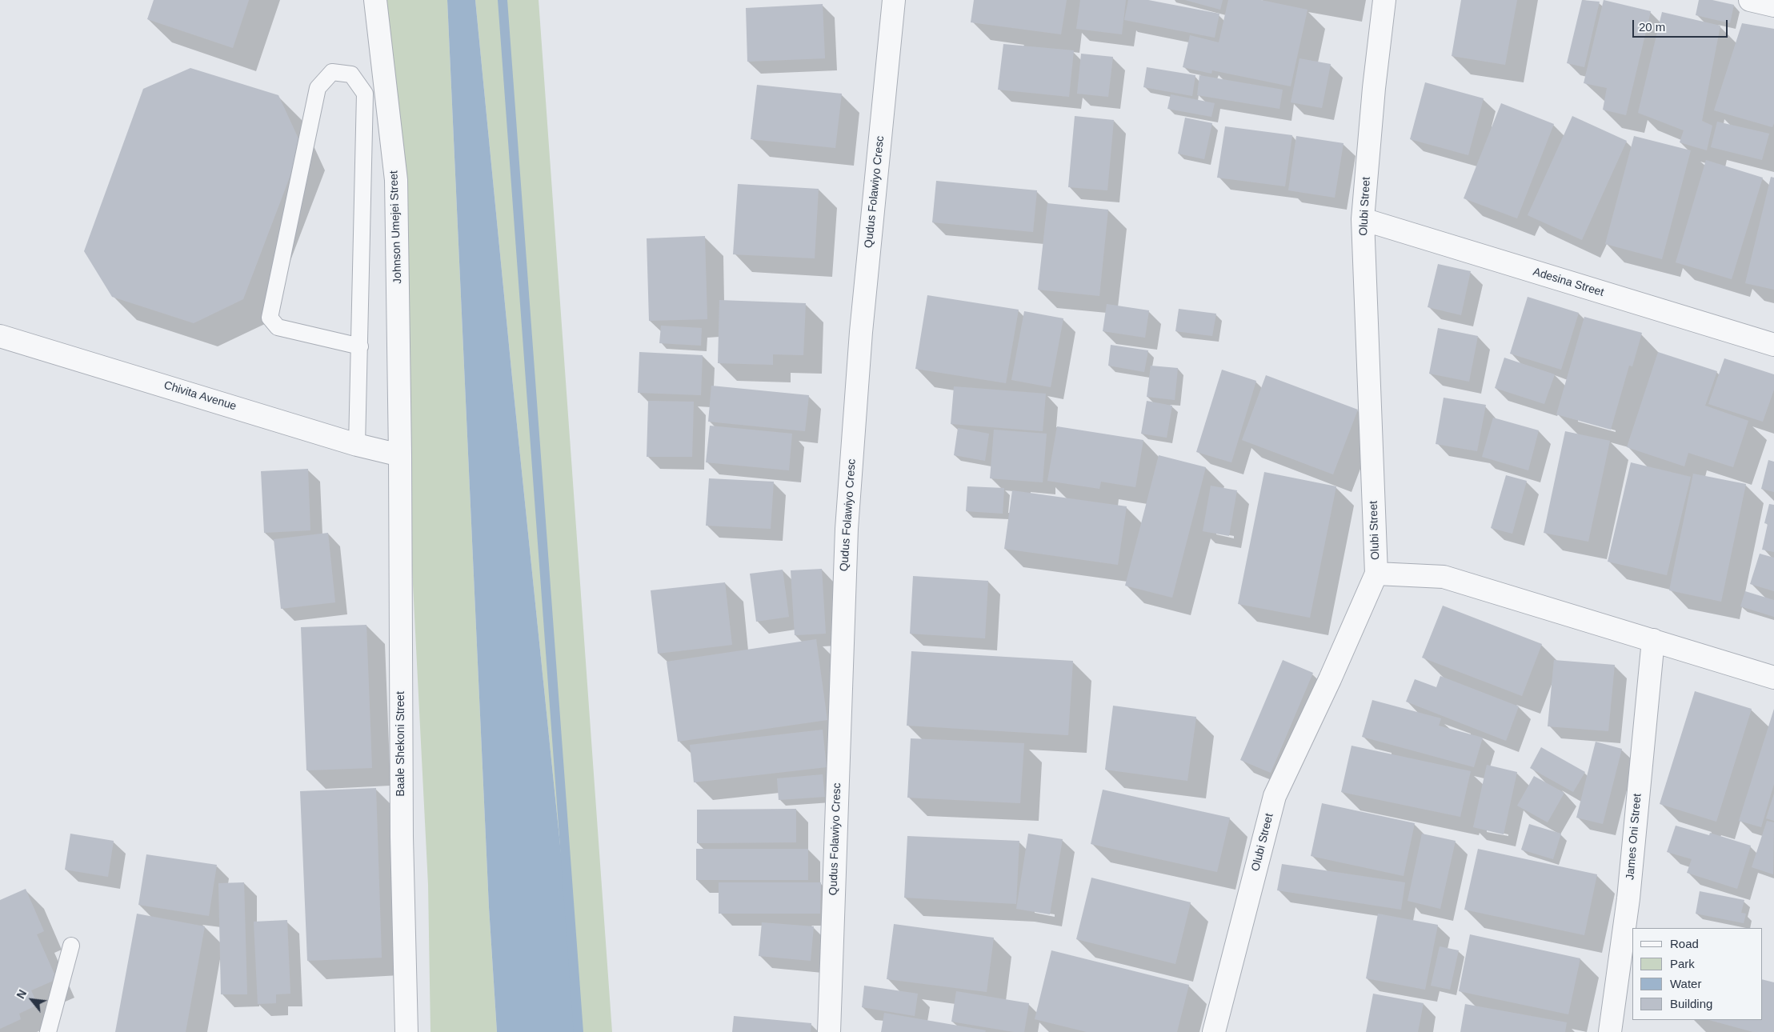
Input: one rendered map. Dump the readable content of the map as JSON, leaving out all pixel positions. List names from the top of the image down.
{
  "streets": {
    "street": [
      "Qudus Folawiyo Cresc",
      "Olubi Street",
      "Johnson Umejei Street",
      "Adesina Street",
      "Chivita Avenue",
      "Baale Shekoni Street",
      "James Oni Street"
    ]
  },
  "crossings": [
    ["Olubi Street", "Adesina Street"],
    ["Johnson Umejei Street", "Chivita Avenue"],
    ["Johnson Umejei Street", "Baale Shekoni Street"],
    ["Chivita Avenue", "Baale Shekoni Street"]
  ],
  "legend": [
    "Road",
    "Park",
    "Water",
    "Building"
  ],
  "scale_bar": "20 m",
  "north": "top left"
}
